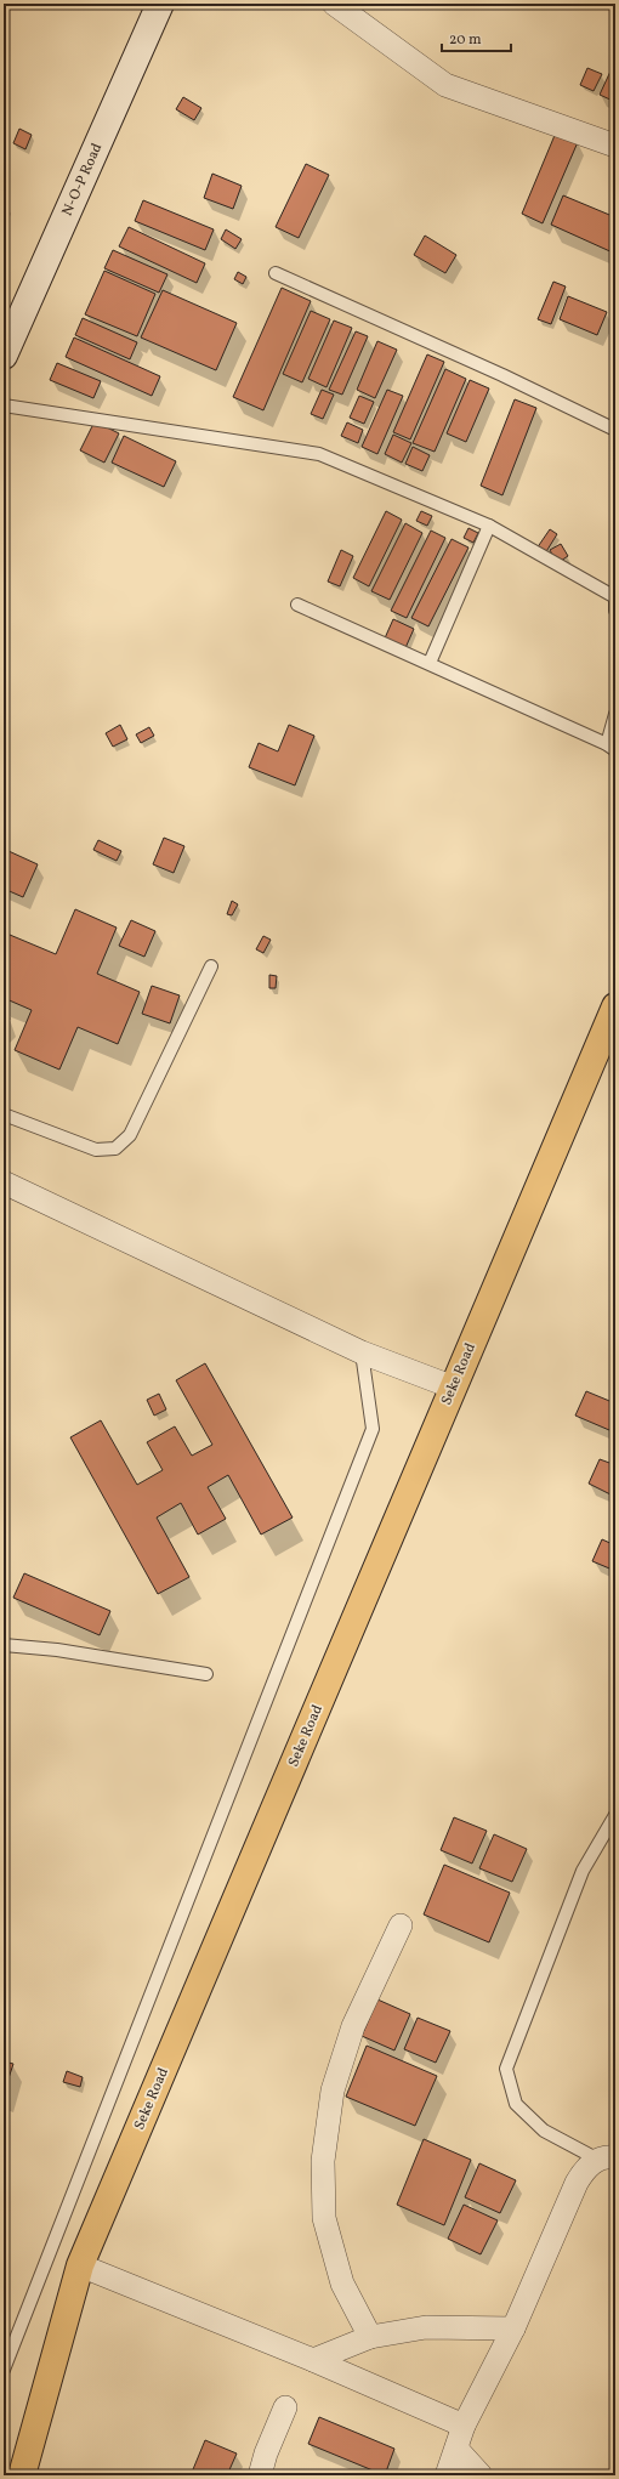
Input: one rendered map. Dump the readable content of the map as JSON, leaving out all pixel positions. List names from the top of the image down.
{
  "streets": {
    "main road": ["Seke Road"],
    "street": ["N-O-P Road"]
  },
  "scale_bar": "20 m"
}
